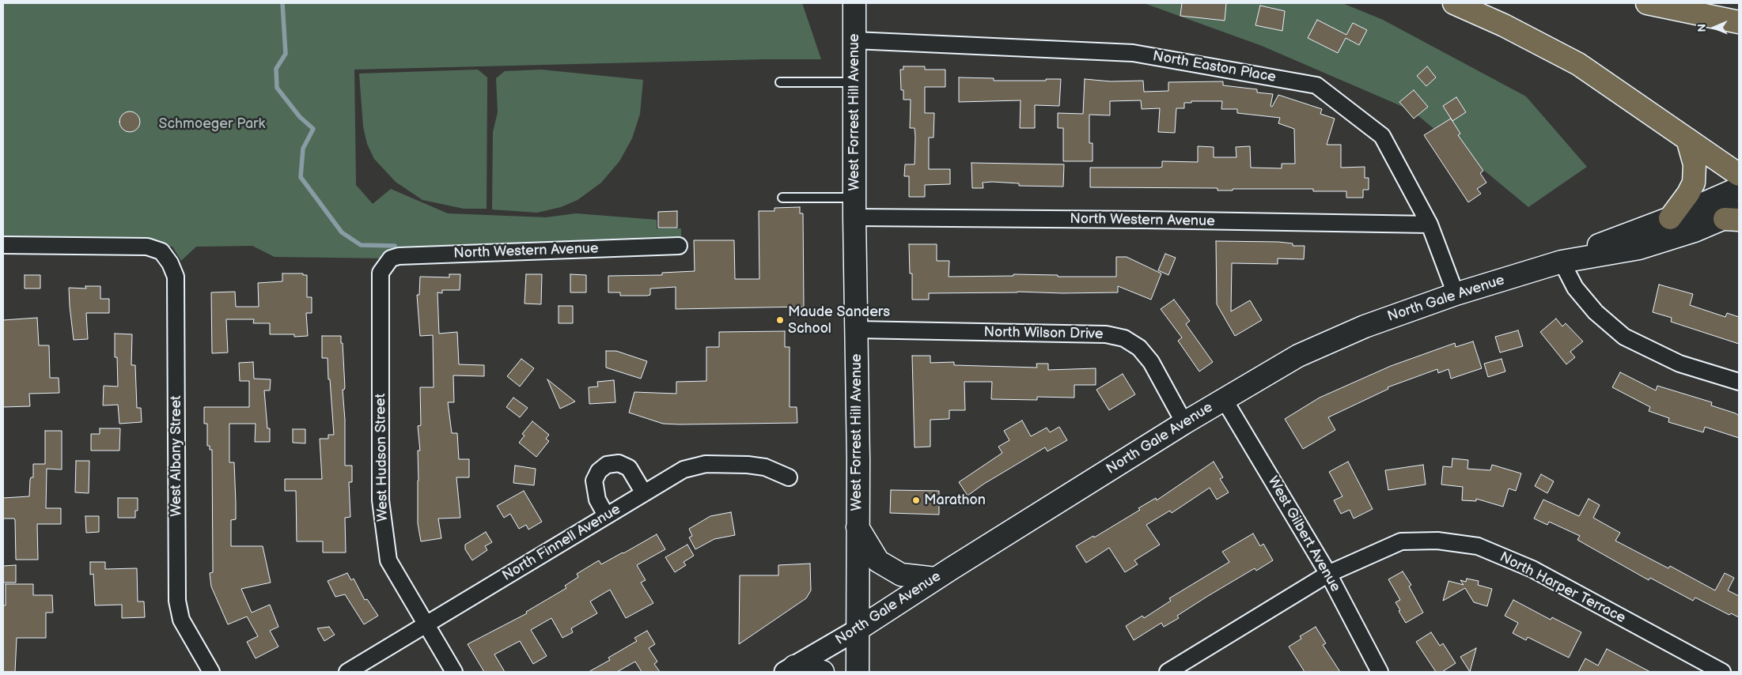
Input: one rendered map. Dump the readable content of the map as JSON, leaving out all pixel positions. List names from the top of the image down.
{
  "streets": {
    "main road": ["West Forrest Hill Avenue", "North Gale Avenue"],
    "street": [
      "North Easton Place",
      "North Western Avenue",
      "North Wilson Drive",
      "West Albany Street",
      "West Hudson Street",
      "West Gilbert Avenue",
      "North Finnell Avenue",
      "North Harper Terrace"
    ]
  },
  "crossings": [
    ["North Easton Place", "West Forrest Hill Avenue"],
    ["North Easton Place", "North Western Avenue"],
    ["North Easton Place", "North Gale Avenue"],
    ["West Forrest Hill Avenue", "North Western Avenue"],
    ["West Forrest Hill Avenue", "North Gale Avenue"],
    ["West Forrest Hill Avenue", "North Wilson Drive"],
    ["North Western Avenue", "West Hudson Street"],
    ["North Gale Avenue", "North Wilson Drive"],
    ["North Gale Avenue", "West Gilbert Avenue"],
    ["West Hudson Street", "North Finnell Avenue"],
    ["West Gilbert Avenue", "North Harper Terrace"]
  ],
  "parks": ["Schmoeger Park"],
  "places": ["Maude Sanders School", "Marathon"],
  "north": "left"
}
